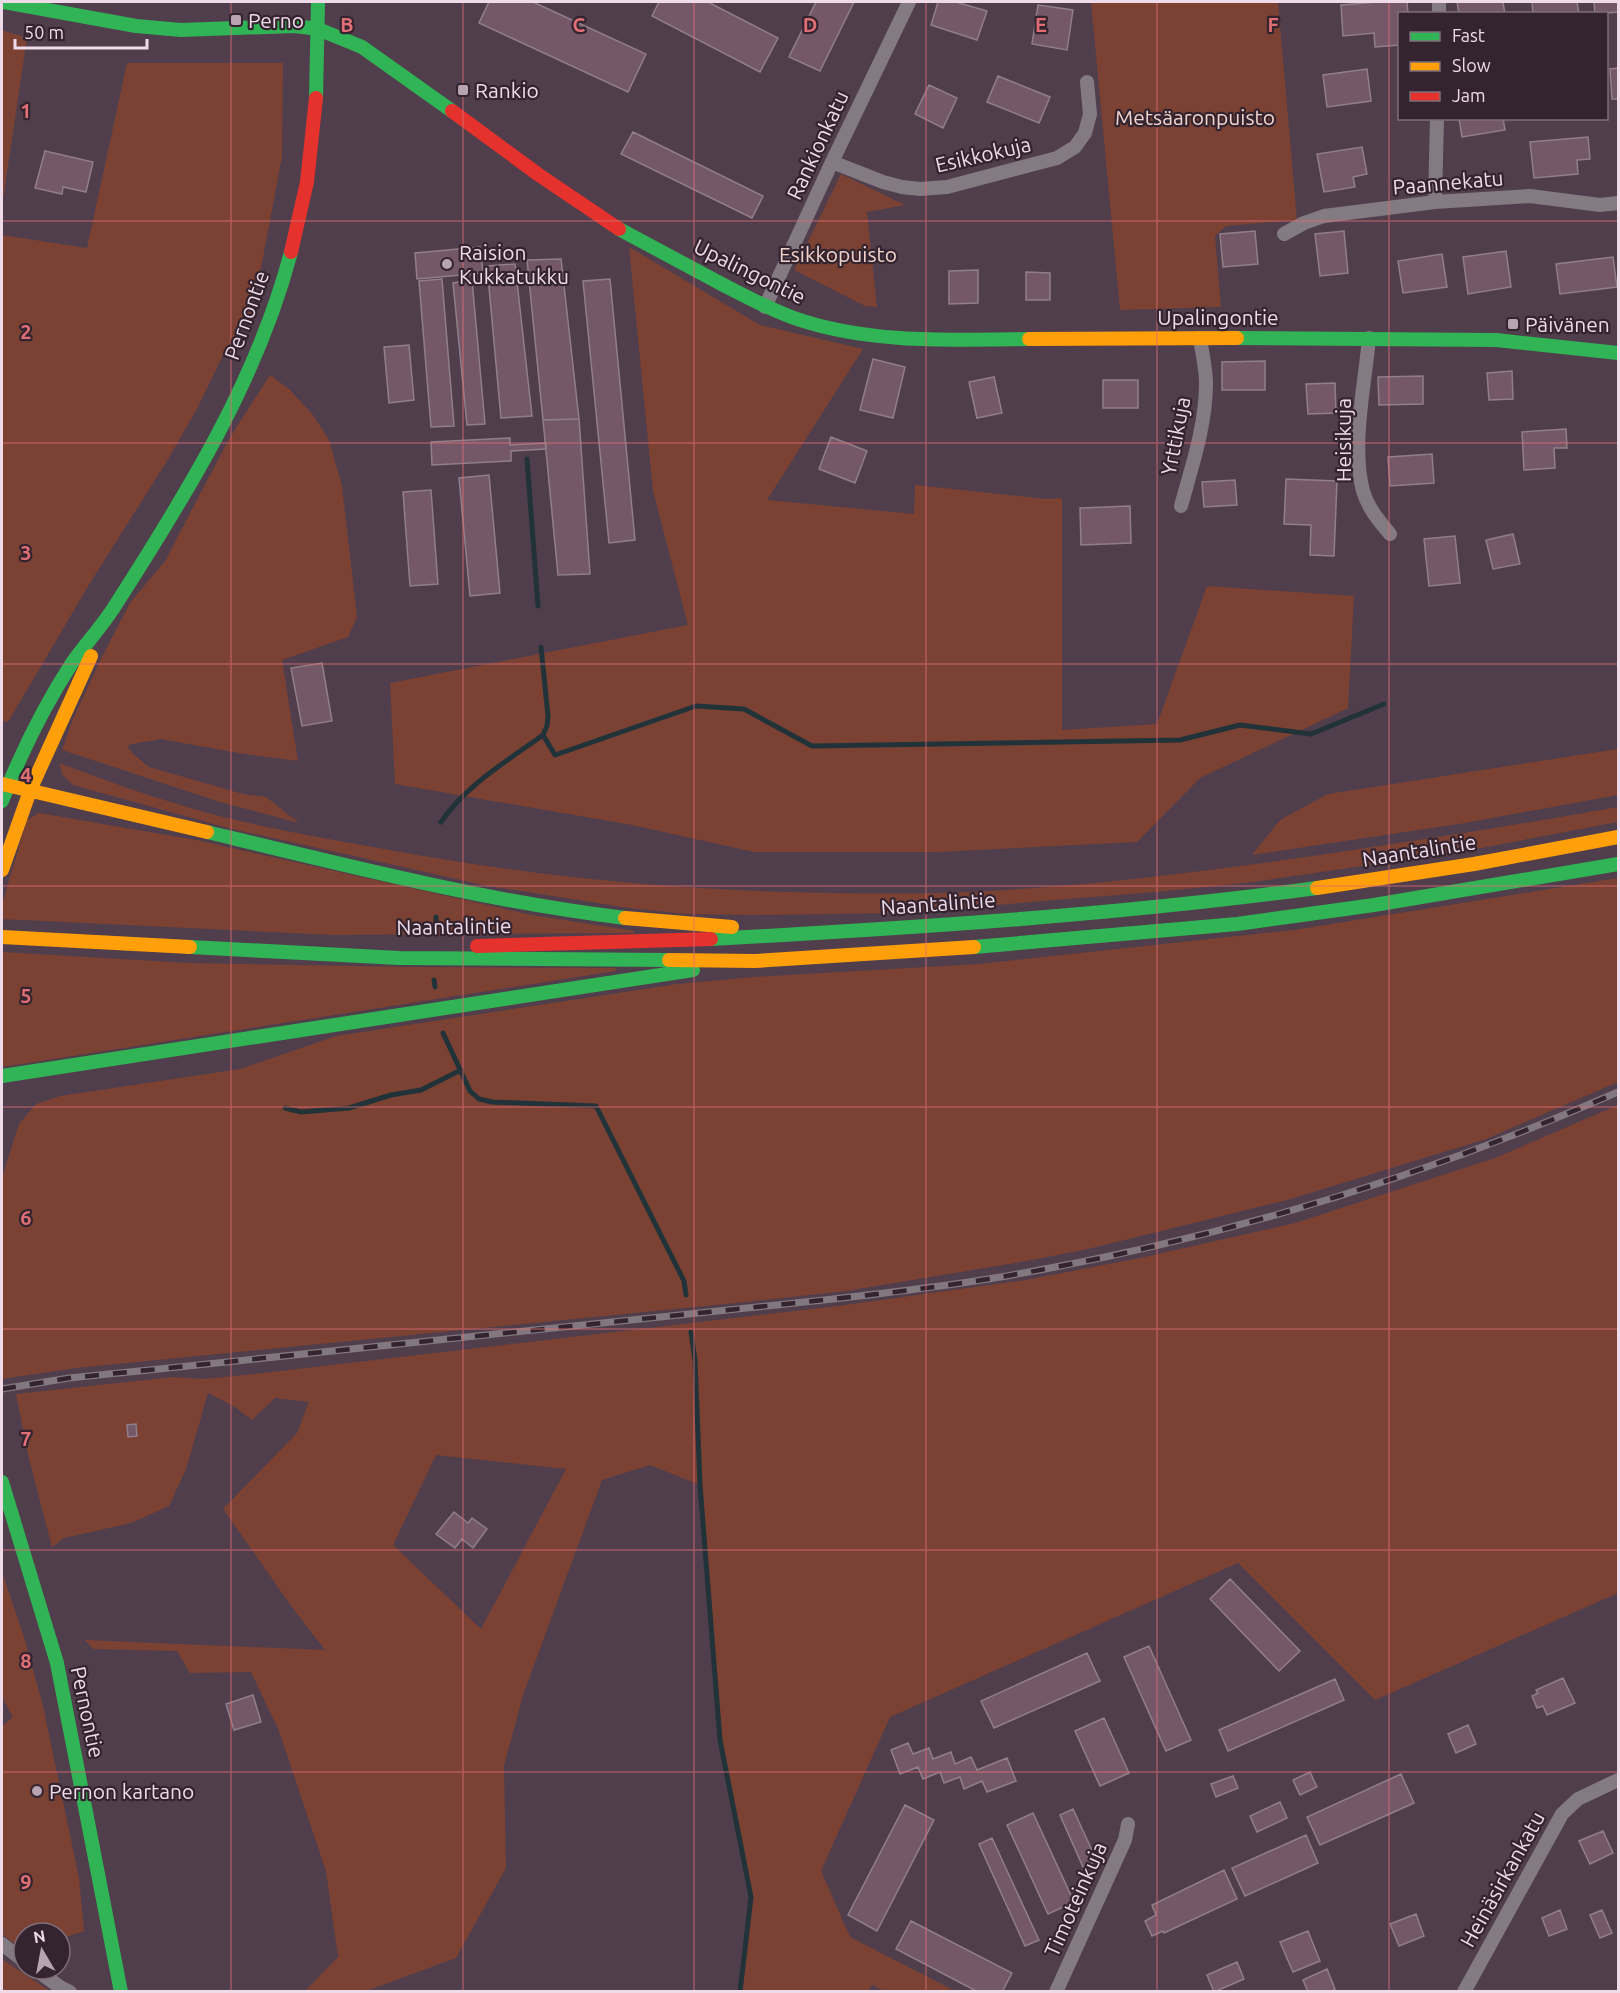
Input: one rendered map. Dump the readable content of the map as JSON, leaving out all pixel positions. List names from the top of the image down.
{
  "streets": {
    "main road": ["Upalingontie", "Pernontie", "Naantalintie"],
    "street": [
      "Rankionkatu",
      "Esikkokuja",
      "Paannekatu",
      "Yrttikuja",
      "Heisikuja",
      "Heinäsirkankatu",
      "Timoteinkuja"
    ]
  },
  "crossings": [
    ["Rankionkatu", "Esikkokuja"],
    ["Rankionkatu", "Upalingontie"],
    ["Upalingontie", "Pernontie"],
    ["Upalingontie", "Yrttikuja"],
    ["Upalingontie", "Heisikuja"]
  ],
  "parks": ["Metsäaronpuisto", "Esikkopuisto"],
  "places": {
    "transit": ["Perno", "Rankio", "Päivänen"],
    "other": ["Raision Kukkatukku", "Pernon kartano"]
  },
  "legend": ["Fast", "Slow", "Jam"],
  "scale_bar": "50 m",
  "north": "top",
  "grid": {
    "columns": [
      "B",
      "C",
      "D",
      "E",
      "F"
    ],
    "rows": [
      "1",
      "2",
      "3",
      "4",
      "5",
      "6",
      "7",
      "8",
      "9"
    ]
  }
}
